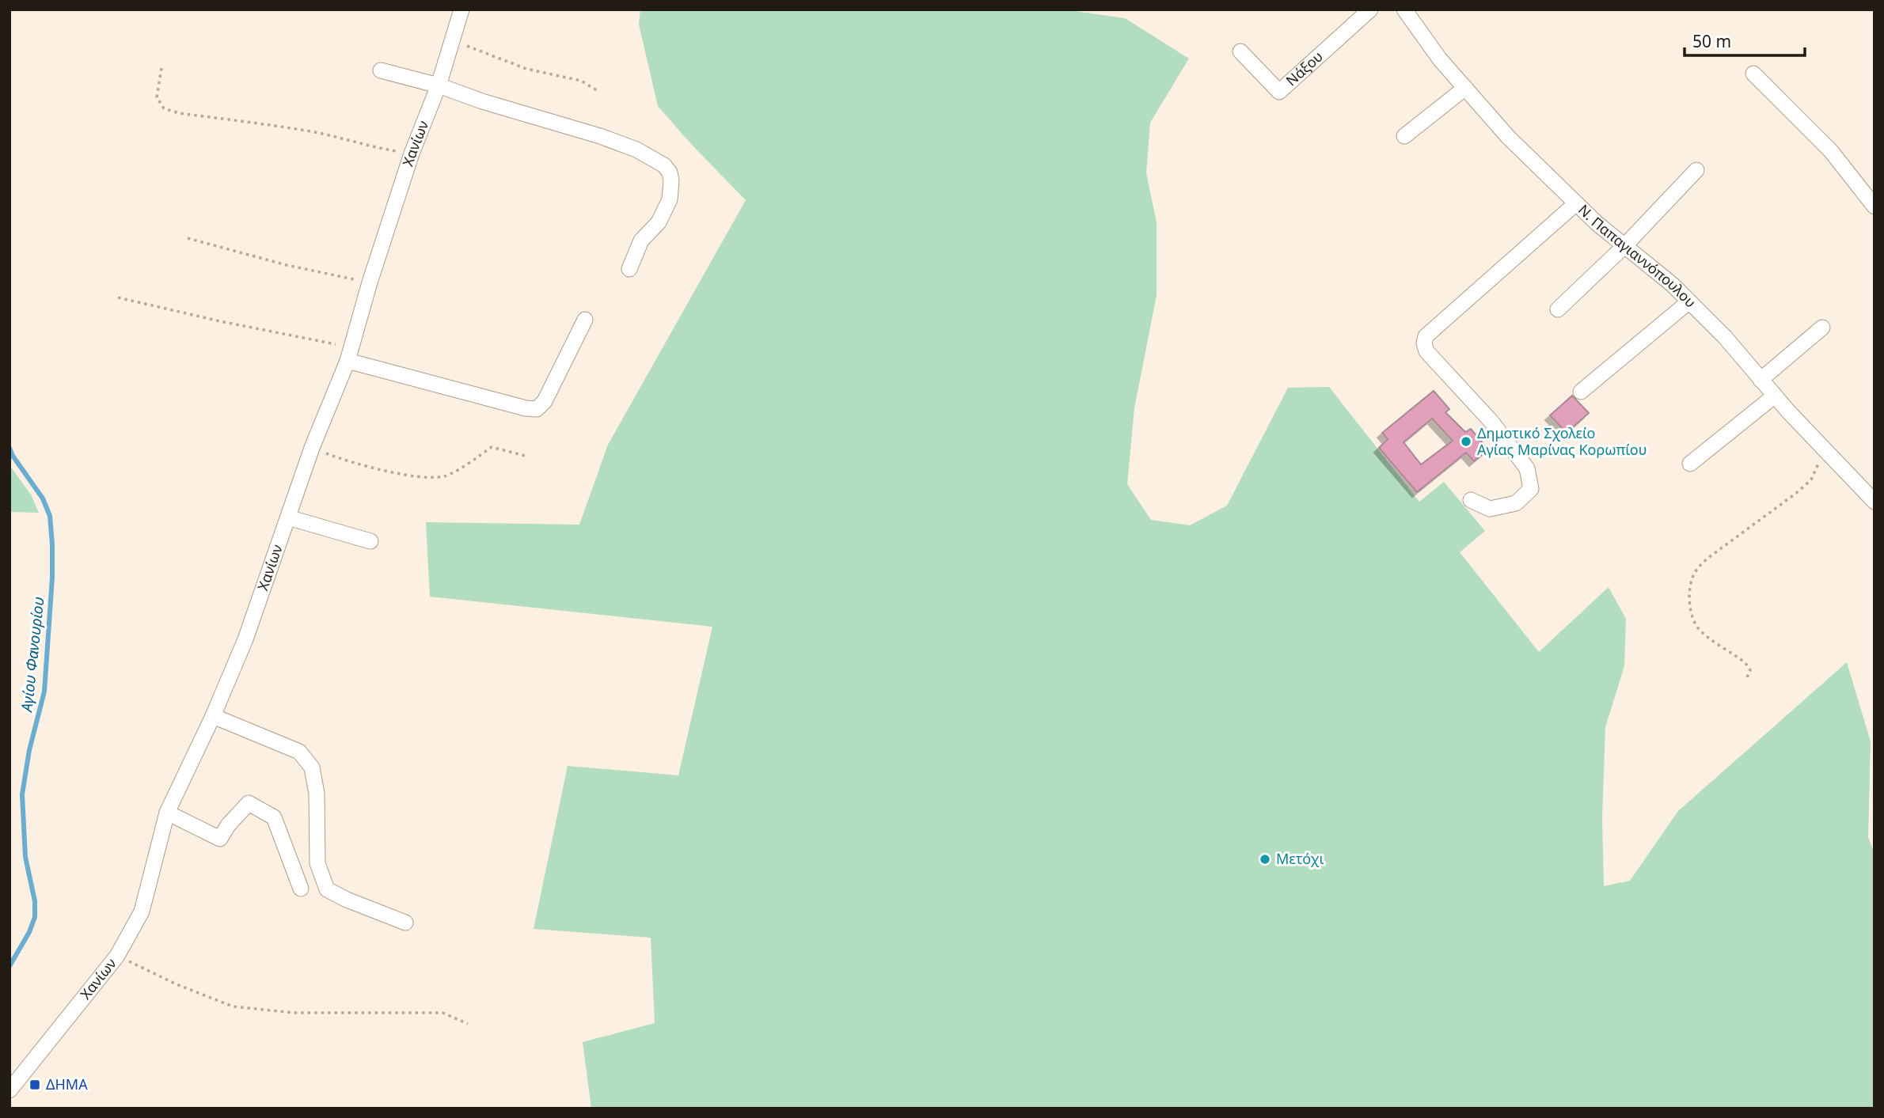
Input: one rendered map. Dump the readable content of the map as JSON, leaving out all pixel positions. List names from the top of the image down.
{
  "streets": {
    "street": ["Νάξου", "Χανίων", "Ν. Παπαγιαννόπουλου"]
  },
  "water": ["Αγίου Φανουρίου"],
  "places": {
    "other": ["Δημοτικό Σχολείο Αγίας Μαρίνας Κορωπίου", "Μετόχι"],
    "transit": ["ΔΗΜΑ"]
  },
  "scale_bar": "50 m"
}
